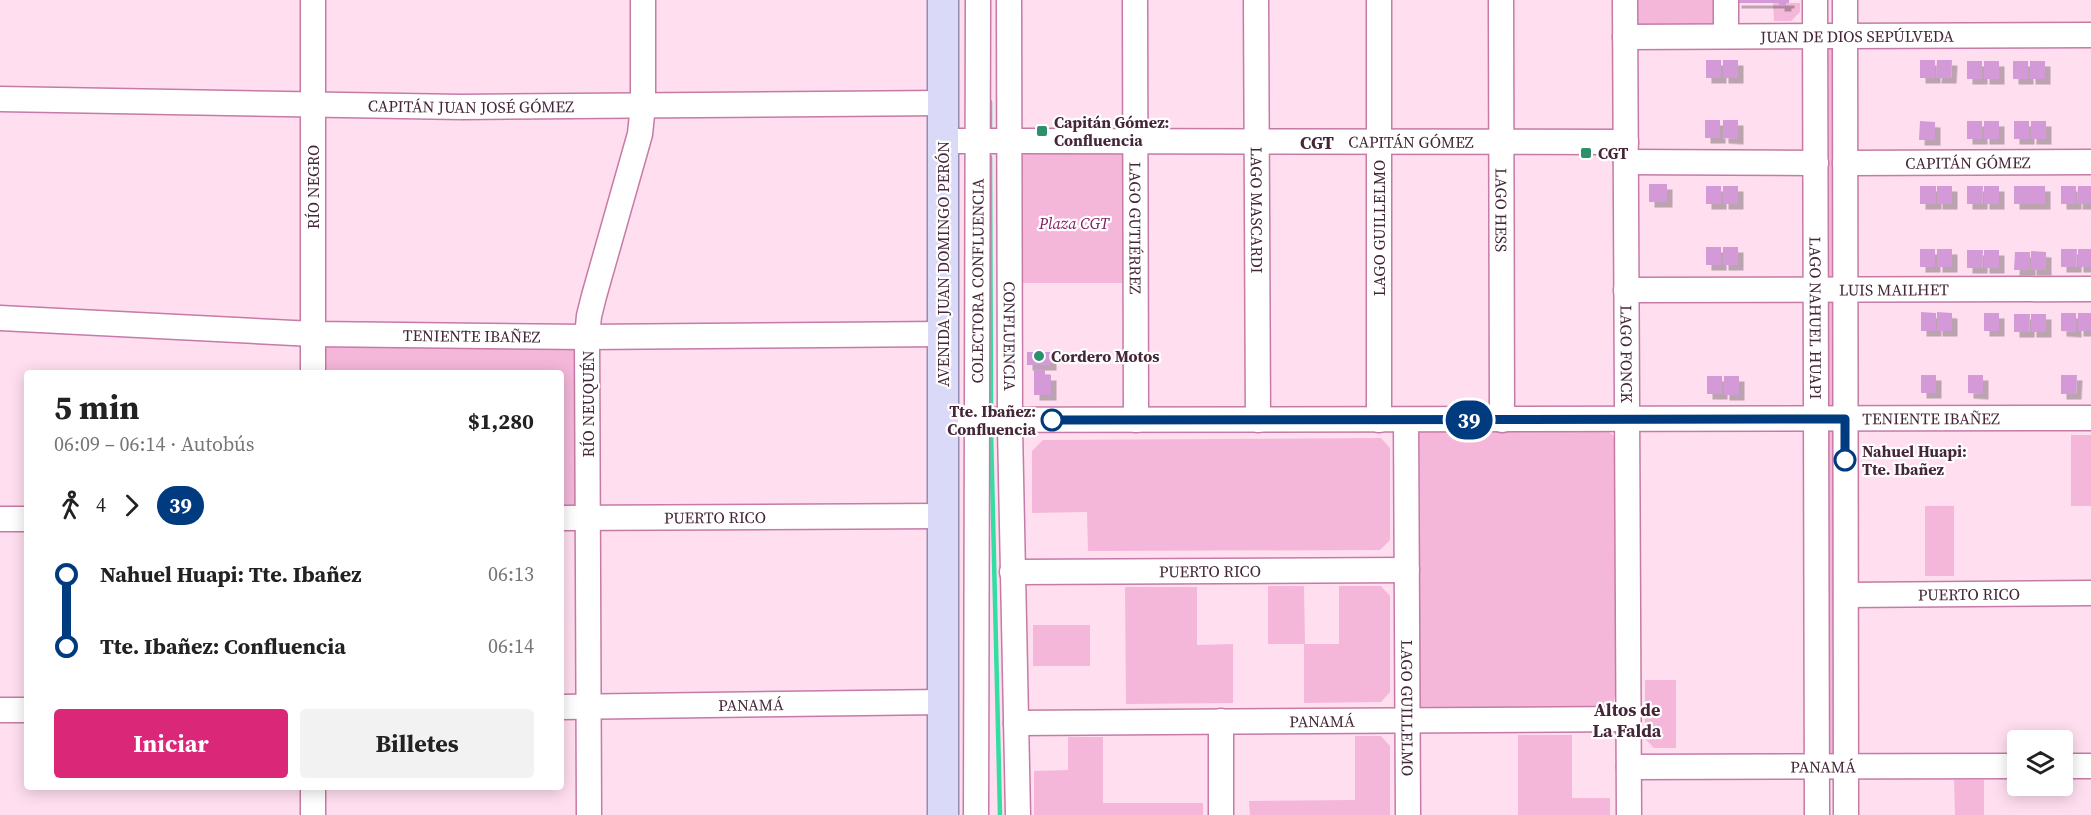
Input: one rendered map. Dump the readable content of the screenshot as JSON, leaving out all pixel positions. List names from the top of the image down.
{
  "streets": {
    "main road": ["AVENIDA JUAN DOMINGO PERÓN"],
    "street": [
      "JUAN DE DIOS SEPÚLVEDA",
      "CAPITÁN JUAN JOSÉ GÓMEZ",
      "CAPITÁN GÓMEZ",
      "RÍO NEGRO",
      "LAGO MASCARDI",
      "LAGO HESS",
      "LAGO GUTIÉRREZ",
      "LAGO GUILLELMO",
      "COLECTORA CONFLUENCIA",
      "LUIS MAILHET",
      "LAGO NAHUEL HUAPI",
      "TENIENTE IBAÑEZ",
      "CONFLUENCIA",
      "LAGO FONCK",
      "RÍO NEUQUÉN",
      "PUERTO RICO",
      "PANAMÁ"
    ]
  },
  "crossings": [
    ["JUAN DE DIOS SEPÚLVEDA", "LAGO NAHUEL HUAPI"],
    ["JUAN DE DIOS SEPÚLVEDA", "LAGO FONCK"],
    ["CAPITÁN JUAN JOSÉ GÓMEZ", "RÍO NEGRO"],
    ["CAPITÁN JUAN JOSÉ GÓMEZ", "AVENIDA JUAN DOMINGO PERÓN"],
    ["CAPITÁN JUAN JOSÉ GÓMEZ", "RÍO NEUQUÉN"],
    ["CAPITÁN GÓMEZ", "LAGO MASCARDI"],
    ["CAPITÁN GÓMEZ", "LAGO HESS"],
    ["CAPITÁN GÓMEZ", "LAGO GUTIÉRREZ"],
    ["CAPITÁN GÓMEZ", "LAGO GUILLELMO"],
    ["CAPITÁN GÓMEZ", "AVENIDA JUAN DOMINGO PERÓN"],
    ["CAPITÁN GÓMEZ", "COLECTORA CONFLUENCIA"],
    ["CAPITÁN GÓMEZ", "LAGO NAHUEL HUAPI"],
    ["CAPITÁN GÓMEZ", "CONFLUENCIA"],
    ["CAPITÁN GÓMEZ", "LAGO FONCK"],
    ["RÍO NEGRO", "TENIENTE IBAÑEZ"],
    ["LAGO MASCARDI", "TENIENTE IBAÑEZ"],
    ["LAGO HESS", "TENIENTE IBAÑEZ"],
    ["LAGO GUTIÉRREZ", "TENIENTE IBAÑEZ"],
    ["LAGO GUILLELMO", "TENIENTE IBAÑEZ"],
    ["LAGO GUILLELMO", "PUERTO RICO"],
    ["LAGO GUILLELMO", "PANAMÁ"],
    ["AVENIDA JUAN DOMINGO PERÓN", "TENIENTE IBAÑEZ"],
    ["AVENIDA JUAN DOMINGO PERÓN", "PUERTO RICO"],
    ["AVENIDA JUAN DOMINGO PERÓN", "PANAMÁ"],
    ["COLECTORA CONFLUENCIA", "TENIENTE IBAÑEZ"],
    ["LUIS MAILHET", "LAGO NAHUEL HUAPI"],
    ["LUIS MAILHET", "LAGO FONCK"],
    ["LAGO NAHUEL HUAPI", "TENIENTE IBAÑEZ"],
    ["LAGO NAHUEL HUAPI", "PUERTO RICO"],
    ["LAGO NAHUEL HUAPI", "PANAMÁ"],
    ["TENIENTE IBAÑEZ", "CONFLUENCIA"],
    ["TENIENTE IBAÑEZ", "LAGO FONCK"],
    ["TENIENTE IBAÑEZ", "RÍO NEUQUÉN"],
    ["CONFLUENCIA", "PUERTO RICO"],
    ["CONFLUENCIA", "PANAMÁ"],
    ["LAGO FONCK", "PANAMÁ"],
    ["RÍO NEUQUÉN", "PUERTO RICO"],
    ["RÍO NEUQUÉN", "PANAMÁ"]
  ],
  "districts": ["CGT", "Altos de La Falda"],
  "parks": ["Plaza CGT"],
  "places": {
    "transit": ["Capitán Gómez: Confluencia", "CGT"],
    "other": ["Cordero Motos", "Tte. Ibañez: Confluencia", "Nahuel Huapi: Tte. Ibañez"]
  },
  "lines": ["bus line 39"],
  "page": {
    "on_map": "39",
    "heading": ["5 min", "06:09 – 06:14 · Autobús", "$1,280"],
    "legs": ["4", "39"],
    "list": [
      {
        "name": "Nahuel Huapi: Tte. Ibañez",
        "value": "06:13"
      },
      {
        "name": "Tte. Ibañez: Confluencia",
        "value": "06:14"
      }
    ],
    "buttons": ["Iniciar", "Billetes"]
  }
}
